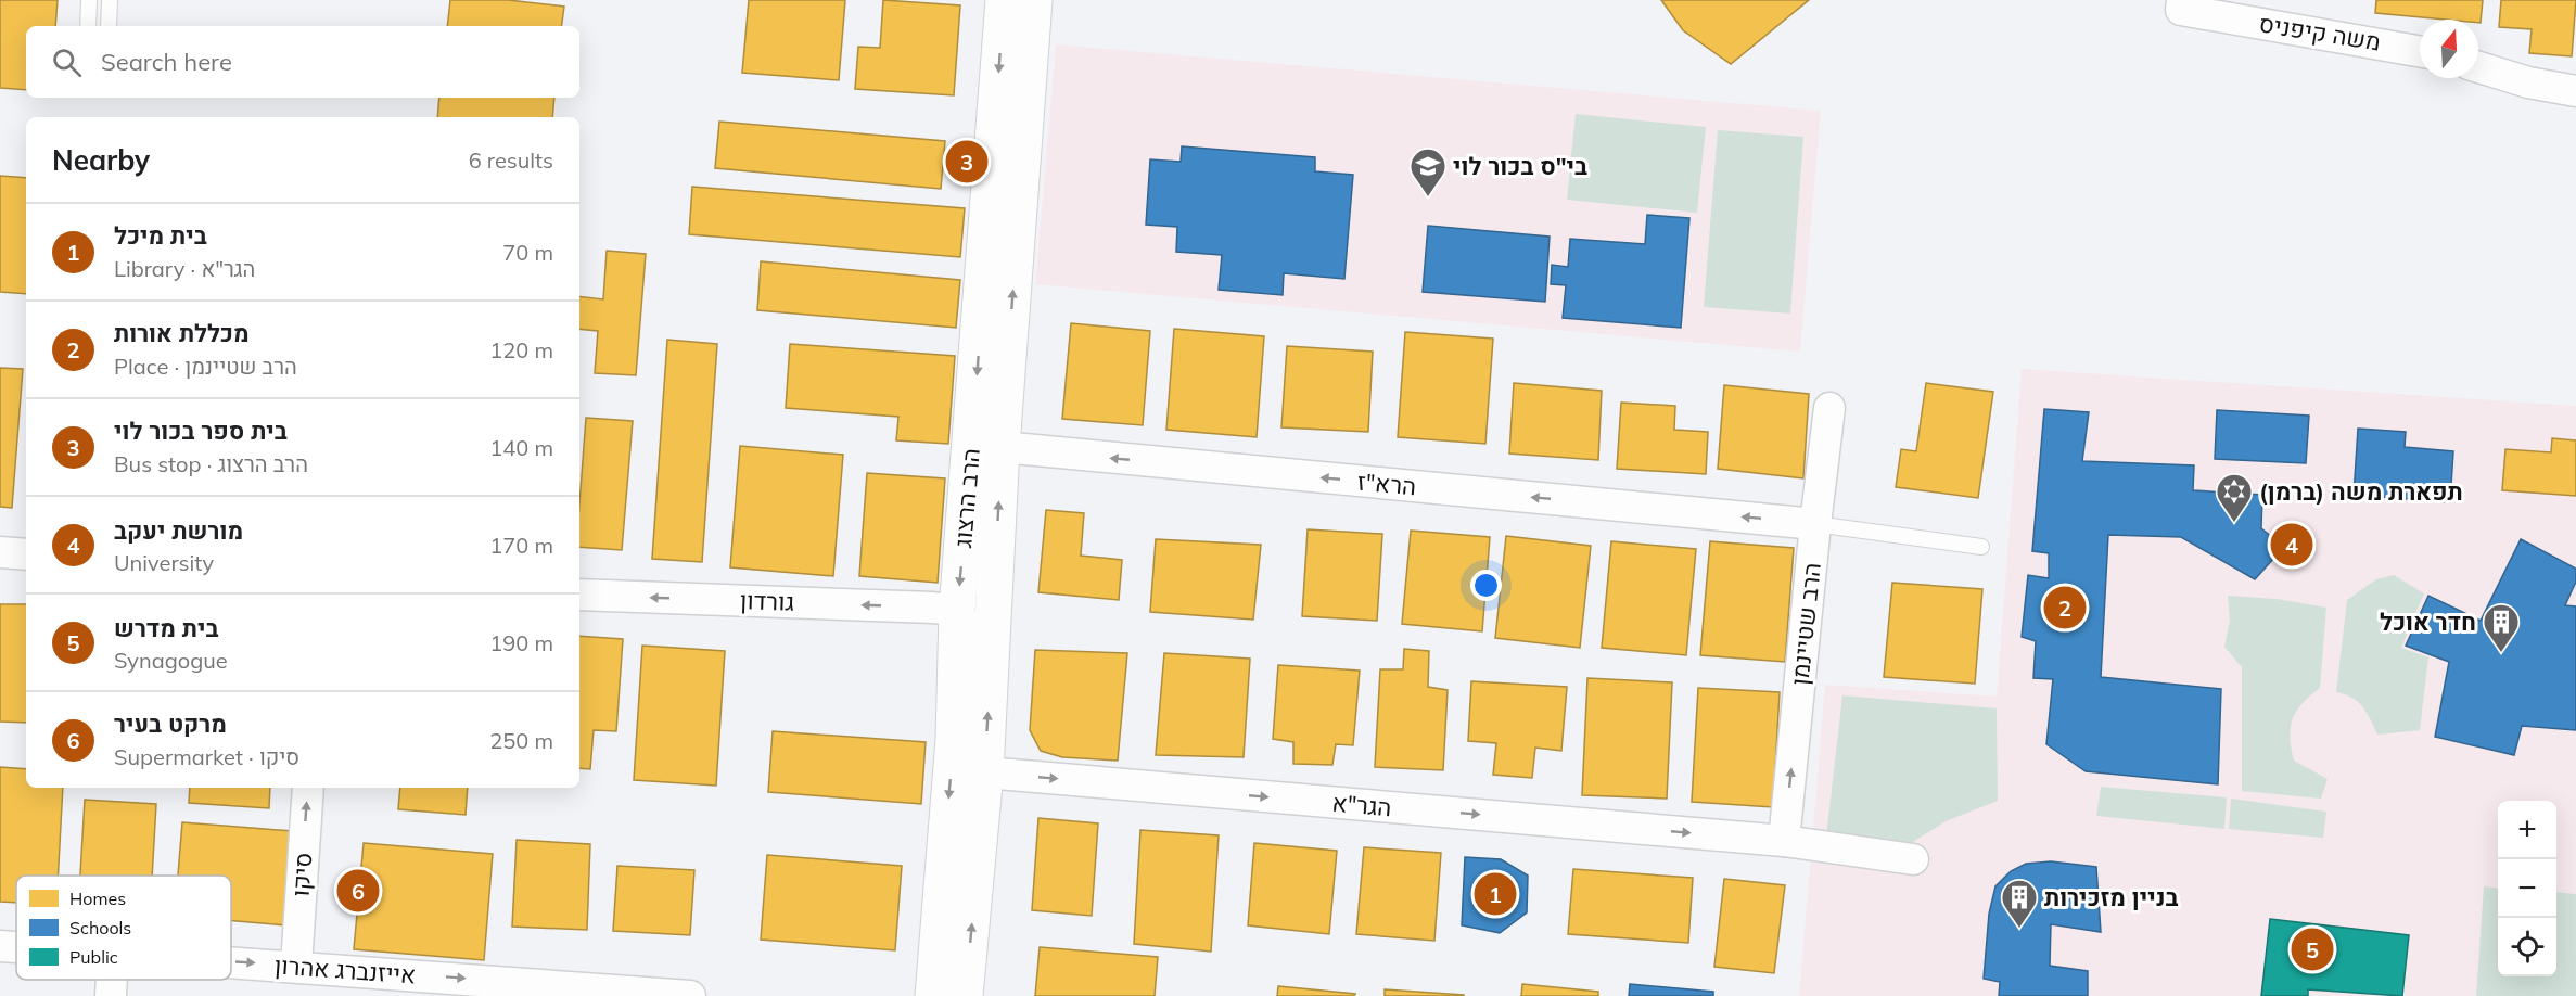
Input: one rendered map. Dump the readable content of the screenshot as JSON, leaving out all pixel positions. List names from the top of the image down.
{
  "streets": {
    "street": [
      "משה קיפניס",
      "הרא\"ז",
      "הרב הרצוג",
      "גורדון",
      "הרב שטיינמן",
      "הגר\"א",
      "סיקו",
      "אייזנברג אהרון"
    ]
  },
  "crossings": [
    ["הרא\"ז", "הרב הרצוג"],
    ["הרא\"ז", "הרב שטיינמן"],
    ["הרב הרצוג", "גורדון"],
    ["הרב הרצוג", "הגר\"א"],
    ["הרב שטיינמן", "הגר\"א"],
    ["סיקו", "אייזנברג אהרון"]
  ],
  "one_way": [
    "הרא\"ז",
    "גורדון",
    "הרב שטיינמן",
    "הגר\"א",
    "סיקו",
    "אייזנברג אהרון"
  ],
  "places": {
    "school or university": ["בי\"ס בכור לוי"],
    "synagogue": ["תפארת משה (ברמן)"],
    "building": ["חדר אוכל", "בניין מזכירות"]
  },
  "legend": ["Homes", "Schools", "Public"],
  "north": "top",
  "page": {
    "search": "Search here",
    "heading": ["Nearby", "6 results"],
    "pins": [
      "3",
      "4",
      "2",
      "6",
      "1",
      "5"
    ],
    "list": [
      {
        "mark": "1",
        "name": "בית מיכל",
        "note": "Library · הגר\"א",
        "value": "70 m"
      },
      {
        "mark": "2",
        "name": "מכללת אורות",
        "note": "Place · הרב שטיינמן",
        "value": "120 m"
      },
      {
        "mark": "3",
        "name": "בית ספר בכור לוי",
        "note": "Bus stop · הרב הרצוג",
        "value": "140 m"
      },
      {
        "mark": "4",
        "name": "מורשת יעקב",
        "note": "University",
        "value": "170 m"
      },
      {
        "mark": "5",
        "name": "בית מדרש",
        "note": "Synagogue",
        "value": "190 m"
      },
      {
        "mark": "6",
        "name": "מרקט בעיר",
        "note": "Supermarket · סיקו",
        "value": "250 m"
      }
    ],
    "map_buttons": ["+", "−"]
  }
}
